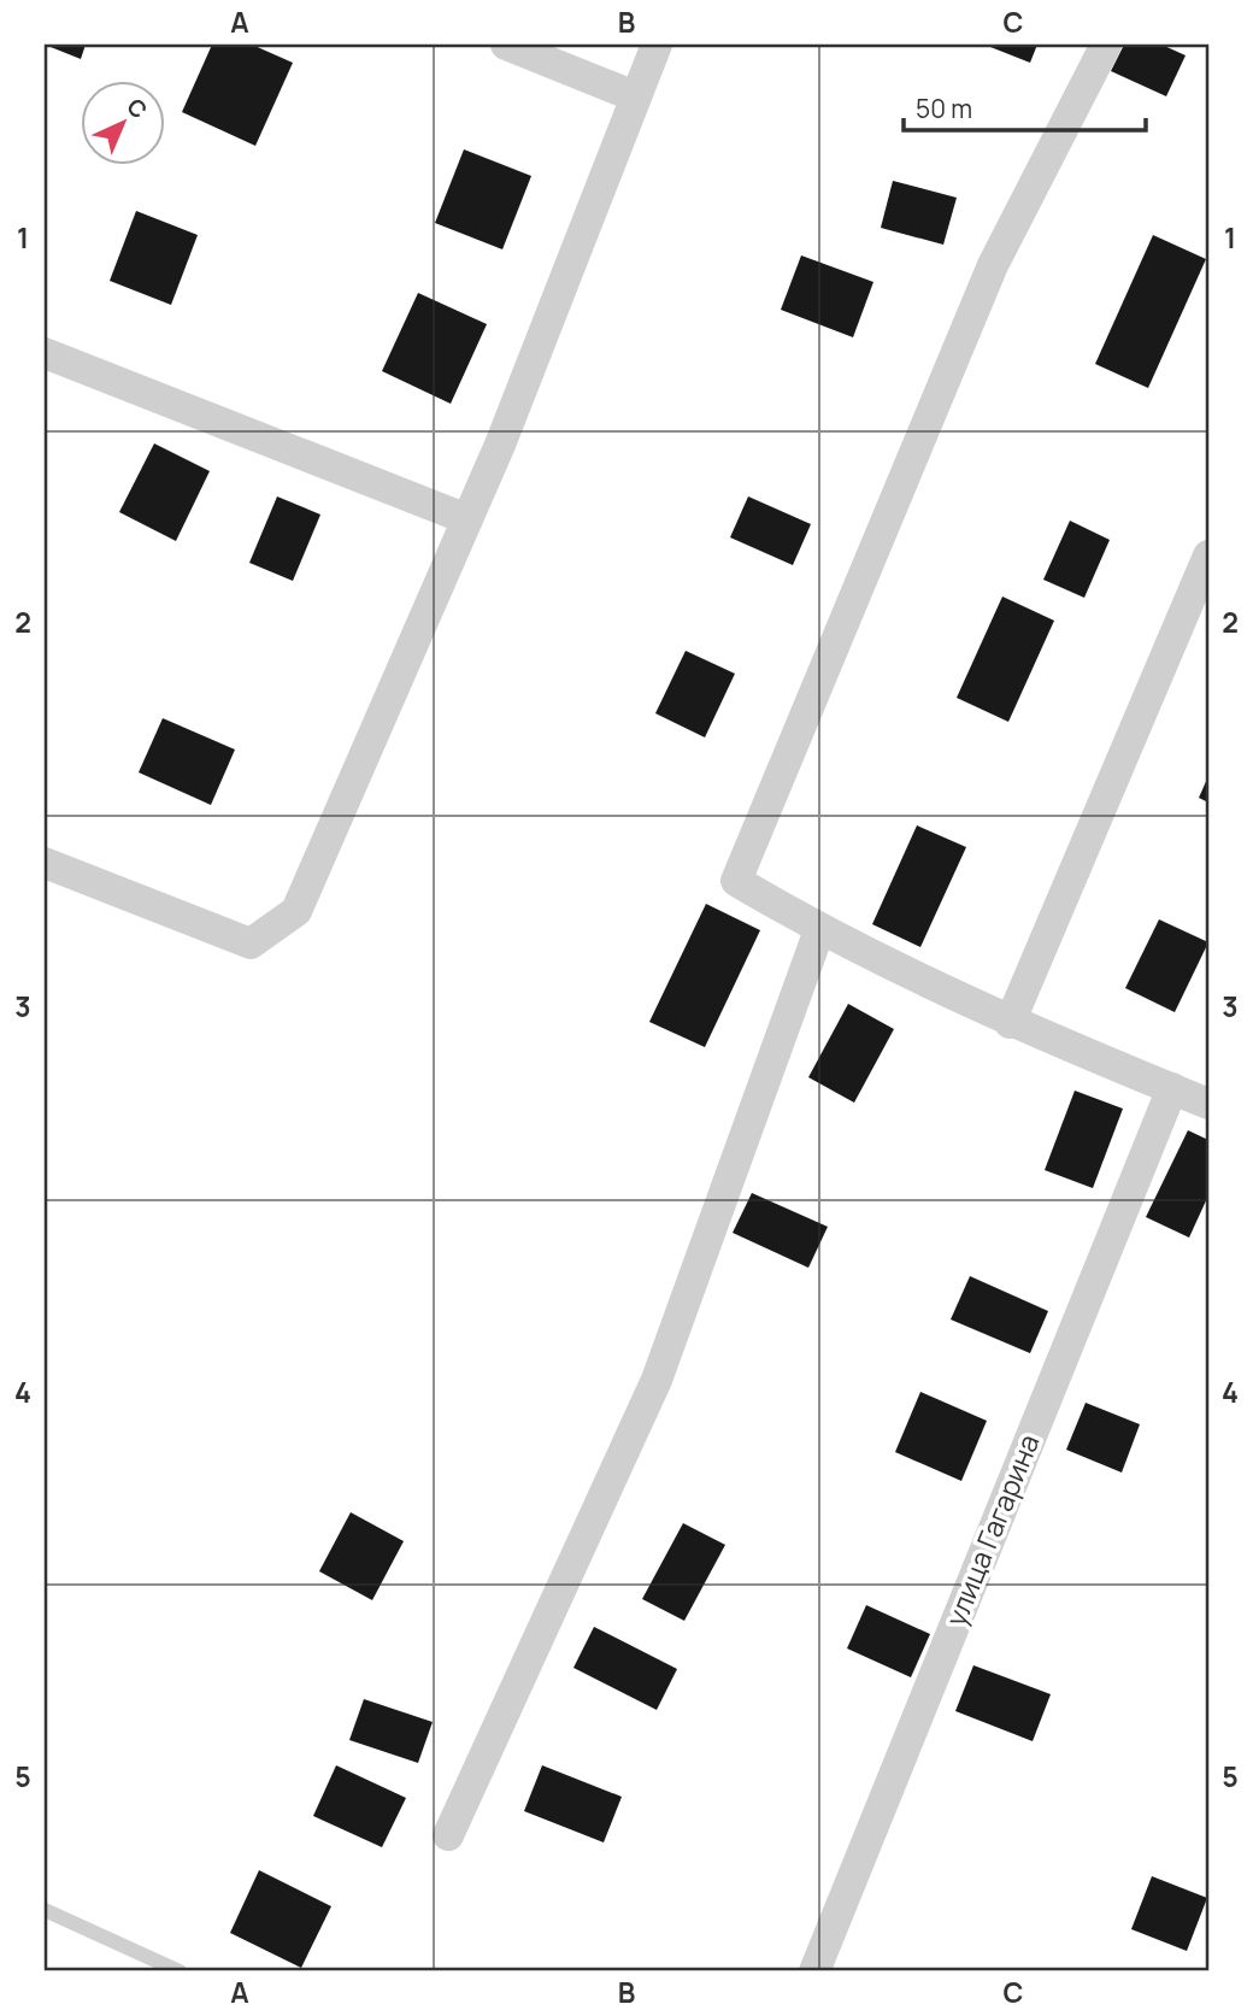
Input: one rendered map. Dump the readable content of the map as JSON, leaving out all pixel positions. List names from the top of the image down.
{
  "streets": {
    "street": ["улица Гагарина"]
  },
  "scale_bar": "50 m",
  "north": "top right",
  "grid": {
    "columns": ["A", "B", "C"],
    "rows": [
      "1",
      "2",
      "3",
      "4",
      "5"
    ]
  }
}
